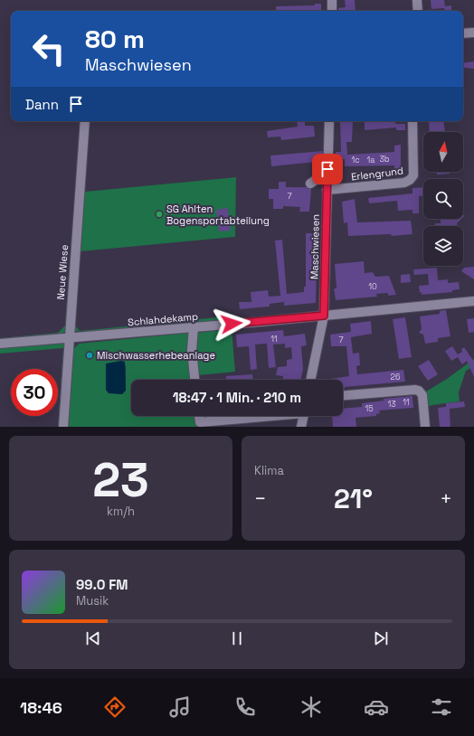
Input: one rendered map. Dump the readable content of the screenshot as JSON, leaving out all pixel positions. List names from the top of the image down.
{
  "streets": {
    "street": [
      "Erlengrund",
      "Maschwiesen",
      "Neue Wiese",
      "Schlahdekamp"
    ]
  },
  "crossings": [
    ["Erlengrund", "Maschwiesen"],
    ["Maschwiesen", "Schlahdekamp"],
    ["Neue Wiese", "Schlahdekamp"]
  ],
  "places": ["SG Ahlten Bogensportabteilung", "Mischwasserhebeanlage"],
  "house_numbers": [
    "3b",
    "1c",
    "1a",
    "7",
    "10",
    "11",
    "7",
    "26",
    "11",
    "13",
    "15"
  ],
  "north": "top",
  "page": {
    "turn": ["80 m", "Maschwiesen"],
    "then": "Dann",
    "limit": "30",
    "trip": "18:47 · 1 Min. · 210 m",
    "tile": [
      ["23", "km/h"],
      "Klima"
    ],
    "heat": ["−", "21°", "+"],
    "song": ["99.0 FM", "Musik"],
    "tabs": "18:46"
  }
}
